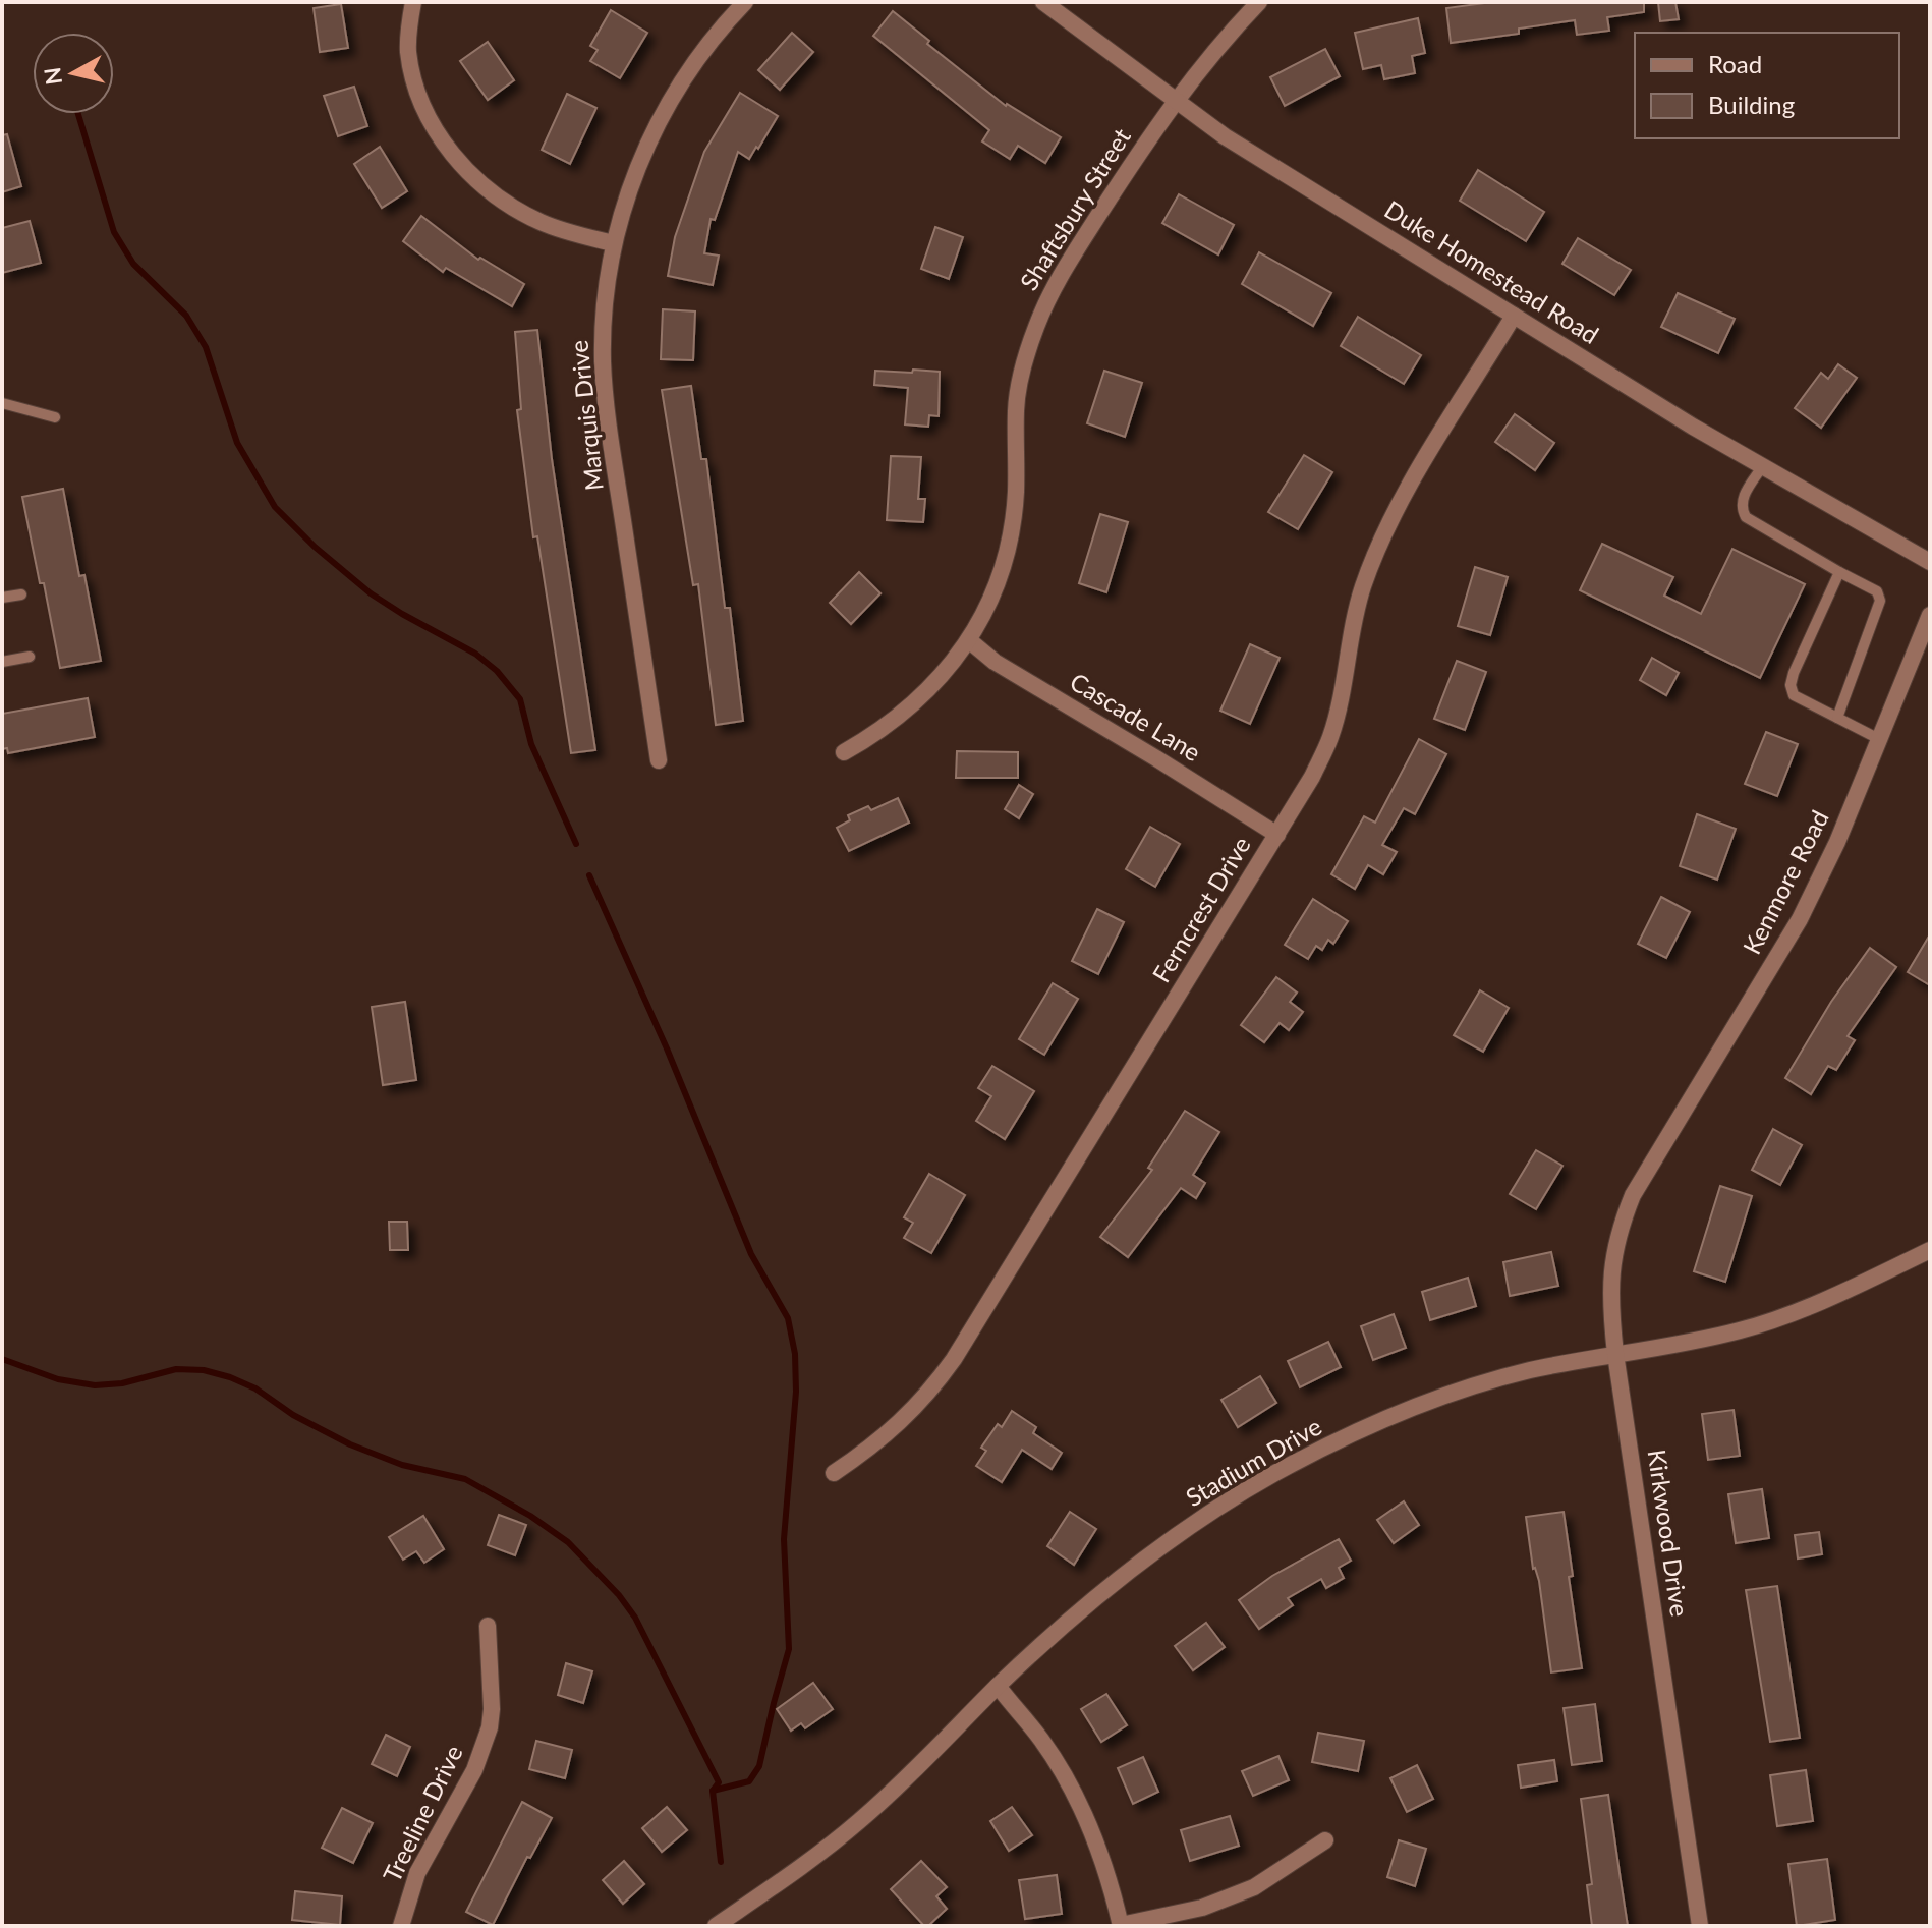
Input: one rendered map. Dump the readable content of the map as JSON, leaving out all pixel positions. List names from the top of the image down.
{
  "streets": {
    "street": [
      "Shaftsbury Street",
      "Duke Homestead Road",
      "Marquis Drive",
      "Cascade Lane",
      "Kenmore Road",
      "Ferncrest Drive",
      "Stadium Drive",
      "Kirkwood Drive",
      "Treeline Drive"
    ]
  },
  "crossings": [
    ["Shaftsbury Street", "Duke Homestead Road"],
    ["Shaftsbury Street", "Cascade Lane"],
    ["Duke Homestead Road", "Ferncrest Drive"],
    ["Cascade Lane", "Ferncrest Drive"],
    ["Kenmore Road", "Kirkwood Drive"],
    ["Stadium Drive", "Kirkwood Drive"]
  ],
  "legend": ["Road", "Building"],
  "north": "left"
}
